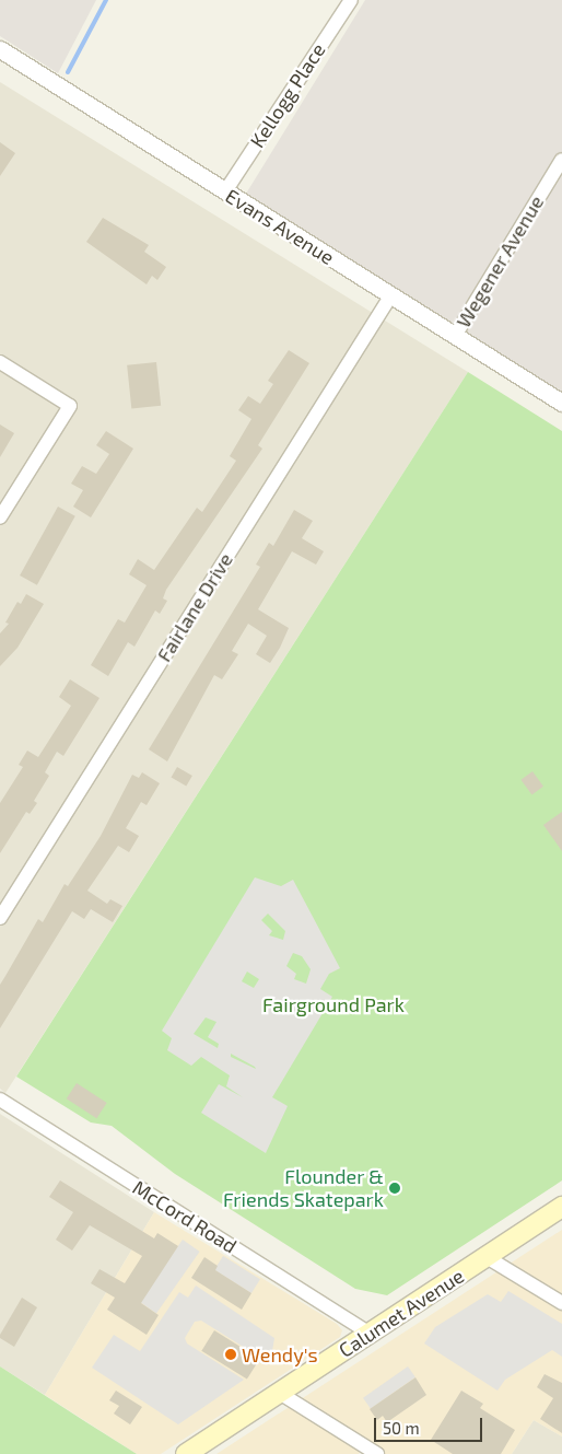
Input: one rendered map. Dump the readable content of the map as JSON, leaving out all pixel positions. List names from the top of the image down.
{
  "streets": {
    "main road": ["Calumet Avenue"],
    "street": [
      "Kellogg Place",
      "Evans Avenue",
      "Wegener Avenue",
      "Fairlane Drive",
      "McCord Road"
    ]
  },
  "crossings": [
    ["Kellogg Place", "Evans Avenue"],
    ["Evans Avenue", "Wegener Avenue"],
    ["Evans Avenue", "Fairlane Drive"],
    ["McCord Road", "Calumet Avenue"]
  ],
  "parks": ["Fairground Park"],
  "places": ["Flounder & Friends Skatepark", "Wendy's"],
  "scale_bar": "50 m"
}
